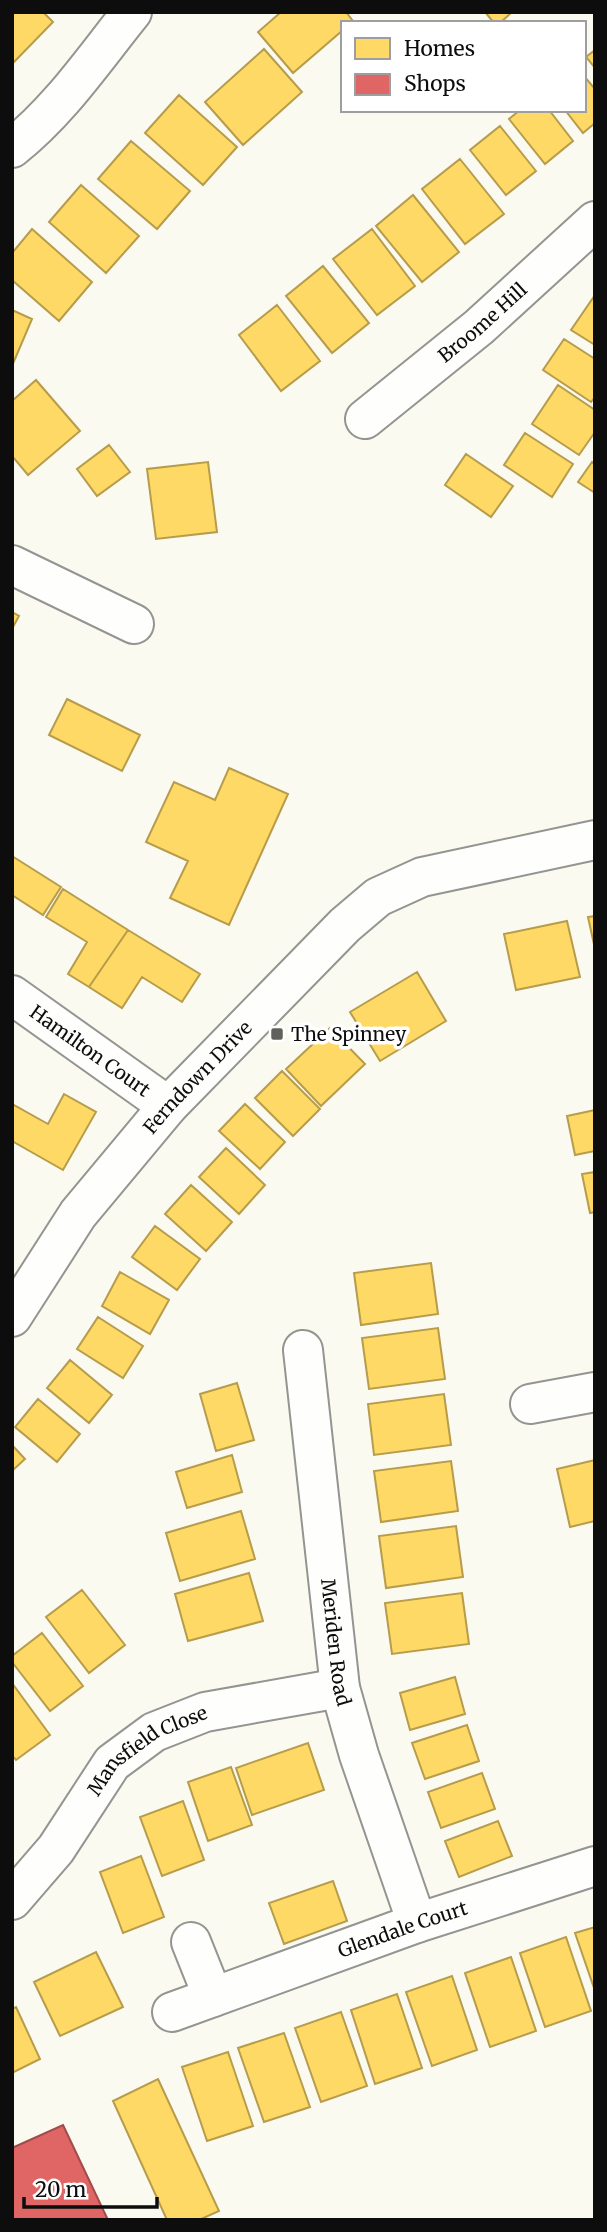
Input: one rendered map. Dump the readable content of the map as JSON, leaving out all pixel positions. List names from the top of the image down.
{
  "streets": {
    "street": [
      "Broome Hill",
      "Hamilton Court",
      "Ferndown Drive",
      "Meriden Road",
      "Mansfield Close",
      "Glendale Court"
    ]
  },
  "crossings": [
    ["Hamilton Court", "Ferndown Drive"],
    ["Meriden Road", "Mansfield Close"],
    ["Meriden Road", "Glendale Court"]
  ],
  "places": {
    "transit": ["The Spinney"]
  },
  "legend": ["Homes", "Shops"],
  "scale_bar": "20 m"
}
